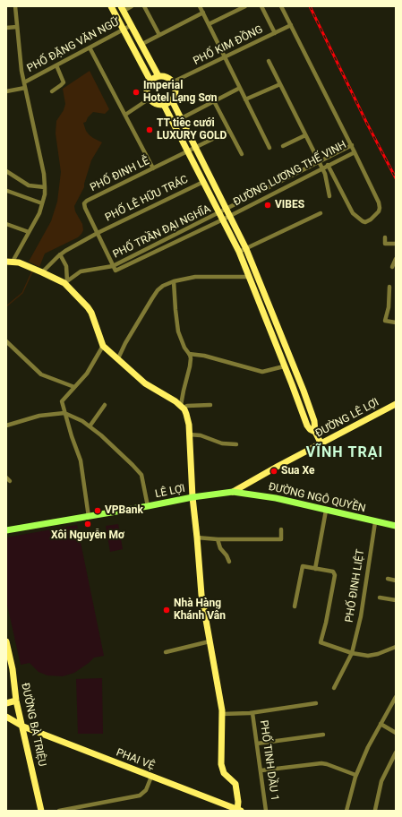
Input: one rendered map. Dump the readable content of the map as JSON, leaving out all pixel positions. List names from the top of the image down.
{
  "streets": {
    "main road": ["LÊ LỢI", "ĐƯỜNG NGÔ QUYỀN"],
    "street": [
      "PHỐ ĐẶNG VĂN NGỮ",
      "PHỐ KIM ĐỒNG",
      "ĐƯỜNG LƯƠNG THẾ VINH",
      "PHỐ ĐINH LỄ",
      "PHỐ LÊ HỮU TRÁC",
      "PHỐ TRẦN ĐẠI NGHĨA",
      "ĐƯỜNG LÊ LỢI",
      "PHỐ ĐINH LIỆT",
      "ĐƯỜNG BÀ TRIỆU",
      "PHAI VỆ",
      "PHỐ TINH DẦU 1"
    ]
  },
  "crossings": [
    ["PHỐ KIM ĐỒNG", "ĐƯỜNG LƯƠNG THẾ VINH"],
    ["PHỐ ĐINH LỄ", "PHỐ LÊ HỮU TRÁC"],
    ["PHỐ ĐINH LỄ", "PHỐ TRẦN ĐẠI NGHĨA"],
    ["ĐƯỜNG LÊ LỢI", "LÊ LỢI"],
    ["ĐƯỜNG LÊ LỢI", "ĐƯỜNG NGÔ QUYỀN"],
    ["LÊ LỢI", "ĐƯỜNG NGÔ QUYỀN"],
    ["ĐƯỜNG NGÔ QUYỀN", "PHỐ ĐINH LIỆT"],
    ["ĐƯỜNG BÀ TRIỆU", "PHAI VỆ"]
  ],
  "districts": ["VĨNH TRẠI"],
  "places": [
    "Imperial Hotel Lạng Sơn",
    "TT tiêc cưới LUXURY GOLD",
    "VIBES",
    "Sua Xe",
    "VPBank",
    "Xôi Nguyễn Mơ",
    "Nhà Hàng Khánh Vân"
  ]
}
